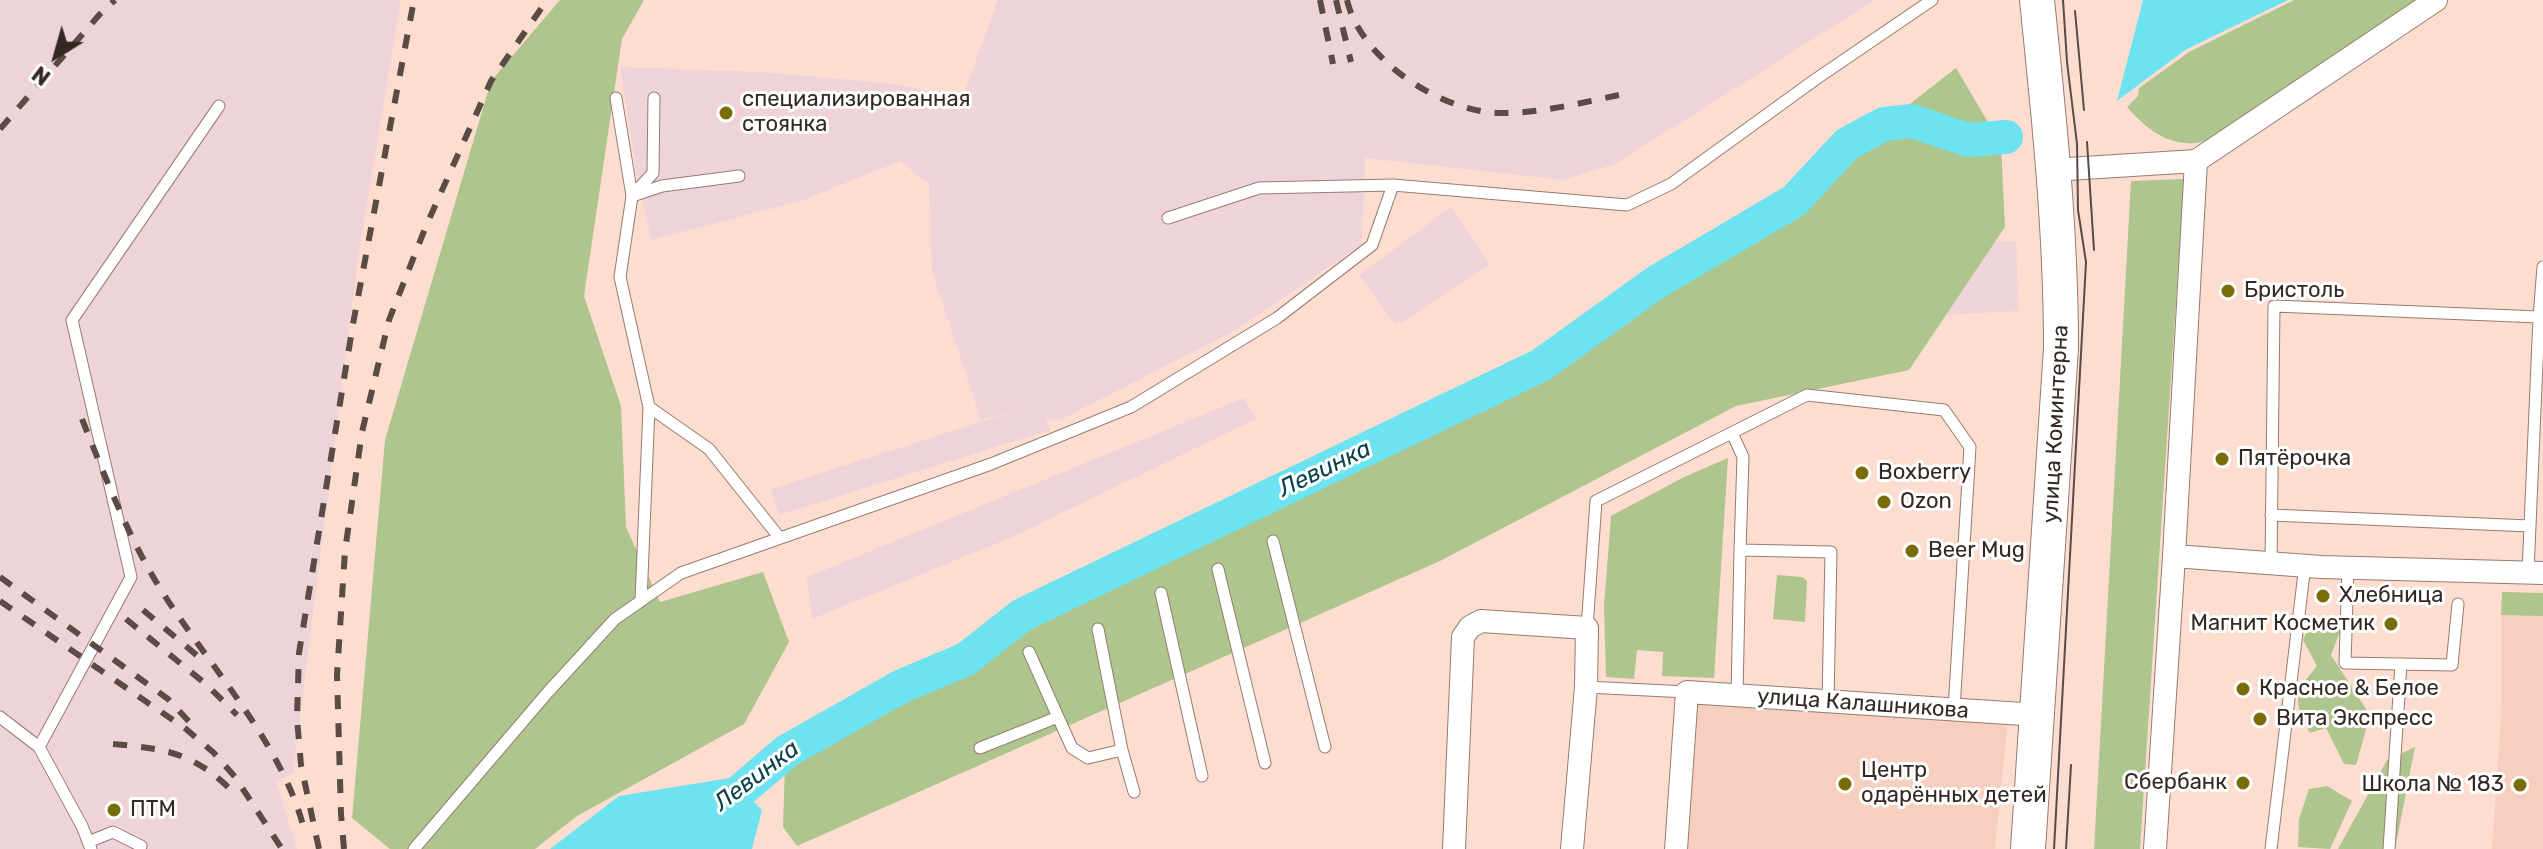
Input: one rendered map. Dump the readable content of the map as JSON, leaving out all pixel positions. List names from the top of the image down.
{
  "streets": {
    "main road": ["улица Коминтерна"],
    "street": ["улица Калашникова"]
  },
  "crossings": [
    ["улица Коминтерна", "улица Калашникова"]
  ],
  "water": ["Левинка"],
  "places": [
    "специализированная стоянка",
    "Бристоль",
    "Пятёрочка",
    "Boxberry",
    "Ozon",
    "Beer Mug",
    "Хлебница",
    "Магнит Косметик",
    "Красное & Белое",
    "Вита Экспресс",
    "Сбербанк",
    "Центр одарённых детей",
    "Школа № 183",
    "ПТМ"
  ],
  "north": "bottom left"
}
